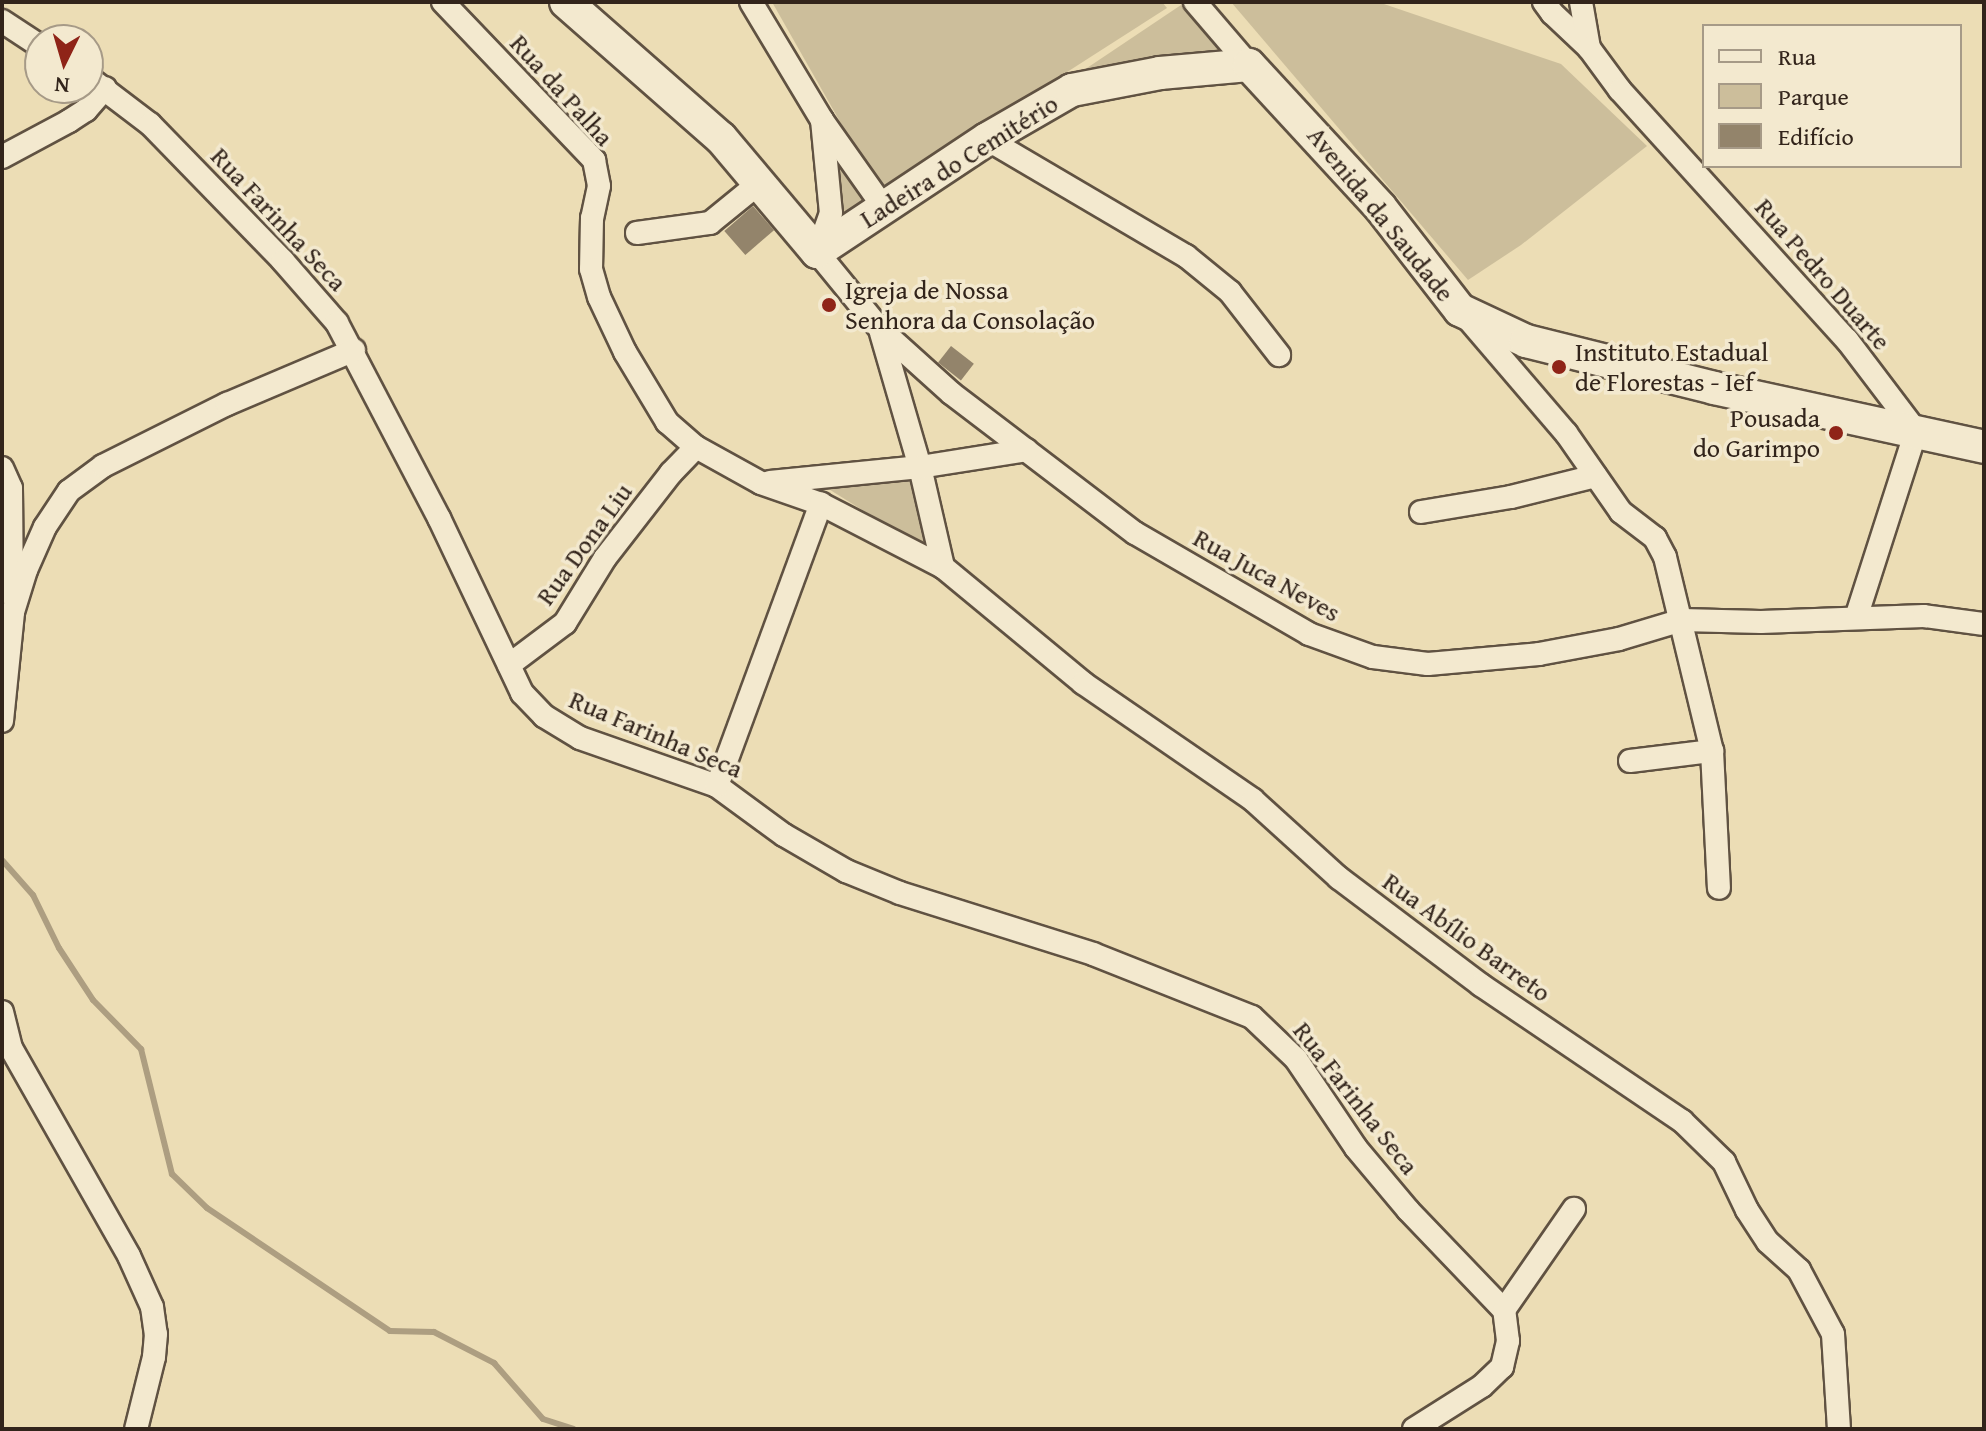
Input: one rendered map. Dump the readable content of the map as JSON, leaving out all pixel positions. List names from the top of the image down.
{
  "streets": {
    "street": [
      "Rua da Palha",
      "Ladeira do Cemitério",
      "Avenida da Saudade",
      "Rua Farinha Seca",
      "Rua Pedro Duarte",
      "Rua Dona Liu",
      "Rua Juca Neves",
      "Rua Abílio Barreto"
    ]
  },
  "crossings": [
    ["Rua da Palha", "Rua Dona Liu"],
    ["Rua da Palha", "Rua Abílio Barreto"],
    ["Ladeira do Cemitério", "Avenida da Saudade"],
    ["Avenida da Saudade", "Rua Pedro Duarte"],
    ["Rua Farinha Seca", "Rua Dona Liu"]
  ],
  "places": ["Igreja de Nossa Senhora da Consolação", "Instituto Estadual de Florestas - Ief", "Pousada do Garimpo"],
  "legend": ["Rua", "Parque", "Edifício"],
  "north": "bottom"
}
